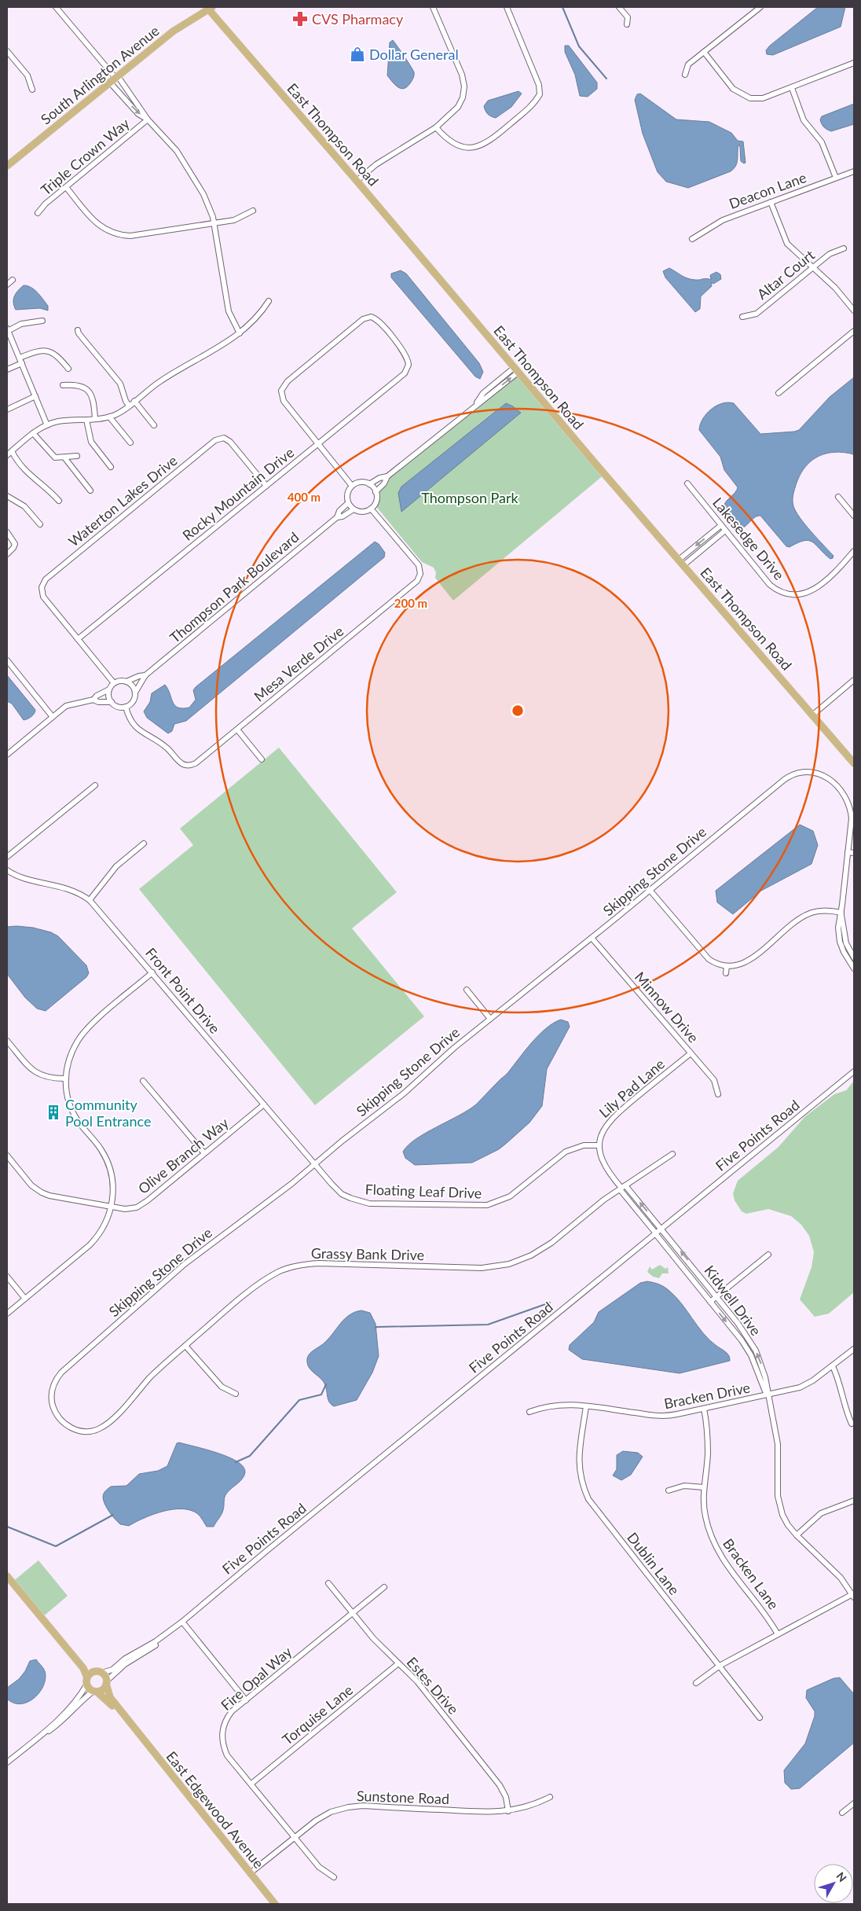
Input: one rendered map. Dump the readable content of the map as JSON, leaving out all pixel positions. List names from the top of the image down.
{
  "streets": {
    "main road": ["South Arlington Avenue", "East Thompson Road", "East Edgewood Avenue"],
    "street": [
      "Triple Crown Way",
      "Deacon Lane",
      "Altar Court",
      "Rocky Mountain Drive",
      "Waterton Lakes Drive",
      "Lakesedge Drive",
      "Thompson Park Boulevard",
      "Mesa Verde Drive",
      "Skipping Stone Drive",
      "Front Point Drive",
      "Minnow Drive",
      "Lily Pad Lane",
      "Five Points Road",
      "Olive Branch Way",
      "Floating Leaf Drive",
      "Grassy Bank Drive",
      "Kidwell Drive",
      "Bracken Drive",
      "Dublin Lane",
      "Bracken Lane",
      "Fire Opal Way",
      "Estes Drive",
      "Torquise Lane",
      "Sunstone Road"
    ]
  },
  "crossings": [
    ["South Arlington Avenue", "East Thompson Road"],
    ["Rocky Mountain Drive", "Waterton Lakes Drive"],
    ["Thompson Park Boulevard", "Mesa Verde Drive"],
    ["Skipping Stone Drive", "Front Point Drive"],
    ["Skipping Stone Drive", "Minnow Drive"],
    ["Skipping Stone Drive", "Floating Leaf Drive"],
    ["Skipping Stone Drive", "Grassy Bank Drive"],
    ["Front Point Drive", "Olive Branch Way"],
    ["Front Point Drive", "Floating Leaf Drive"],
    ["Minnow Drive", "Lily Pad Lane"],
    ["Lily Pad Lane", "Floating Leaf Drive"],
    ["Five Points Road", "Kidwell Drive"],
    ["Kidwell Drive", "Bracken Drive"],
    ["Bracken Drive", "Dublin Lane"],
    ["Bracken Drive", "Bracken Lane"],
    ["Fire Opal Way", "Estes Drive"],
    ["Fire Opal Way", "Torquise Lane"],
    ["Fire Opal Way", "Sunstone Road"],
    ["Estes Drive", "Torquise Lane"],
    ["Estes Drive", "Sunstone Road"],
    ["Sunstone Road", "East Edgewood Avenue"]
  ],
  "parks": ["Thompson Park"],
  "places": {
    "pharmacy": ["CVS Pharmacy"],
    "shop": ["Dollar General"],
    "building": ["Community Pool Entrance"]
  },
  "north": "top right",
  "rings": ["400 m", "200 m"]
}
